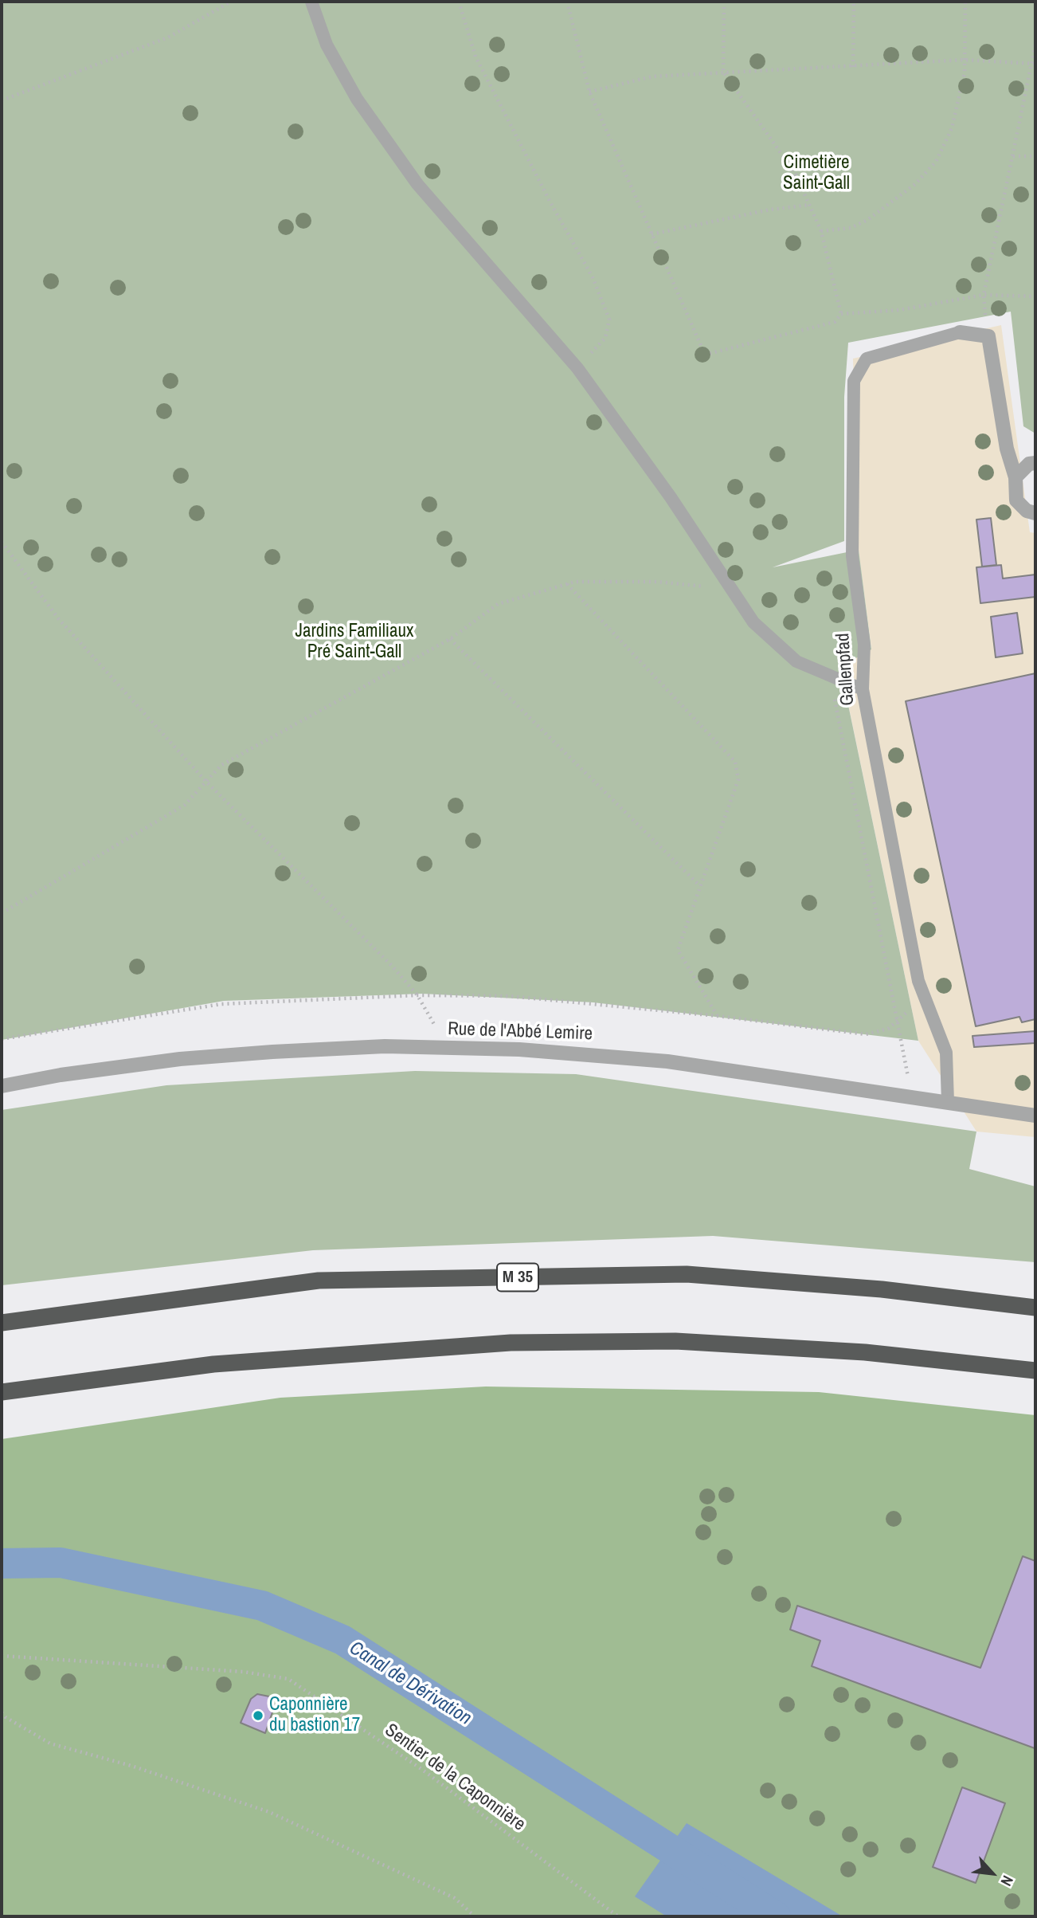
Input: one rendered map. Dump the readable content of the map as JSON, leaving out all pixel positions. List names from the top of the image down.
{
  "streets": {
    "highway": ["M 35"],
    "street": ["Rue de l'Abbé Lemire"],
    "lane": ["Gallenpfad"],
    "path": ["Sentier de la Caponnière"]
  },
  "crossings": [
    ["Gallenpfad", "Rue de l'Abbé Lemire"]
  ],
  "water": ["Canal de Dérivation"],
  "parks": ["Cimetière Saint-Gall", "Jardins Familiaux Pré Saint-Gall"],
  "places": ["Caponnière du bastion 17"],
  "north": "bottom right"
}
